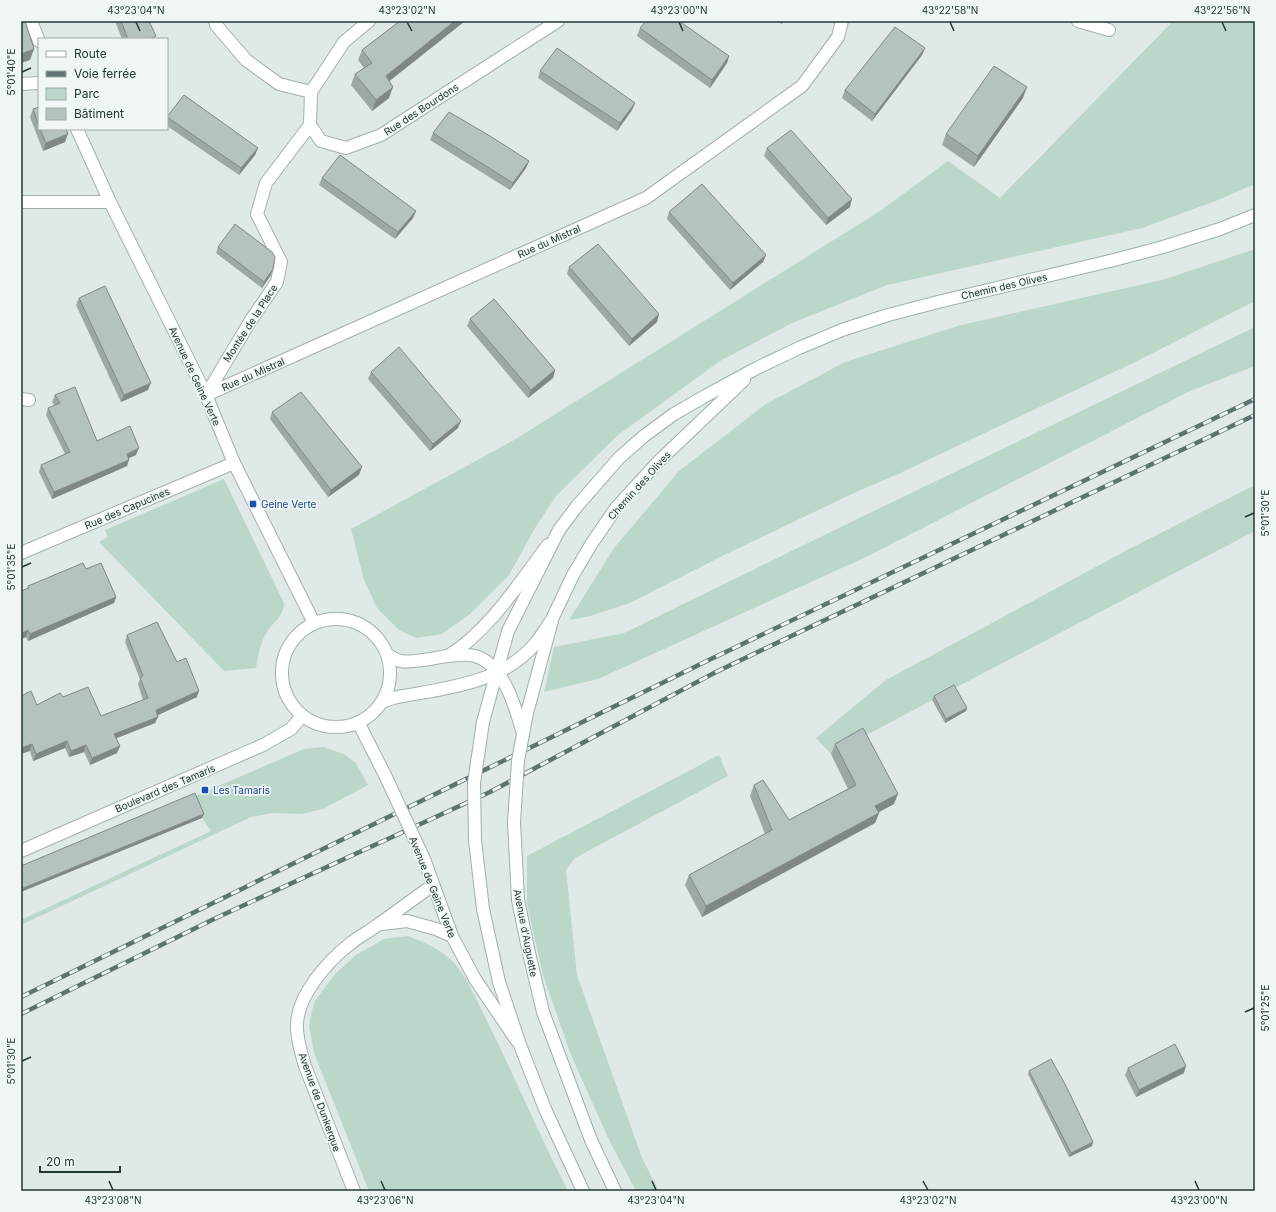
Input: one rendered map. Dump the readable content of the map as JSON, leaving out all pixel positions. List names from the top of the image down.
{
  "streets": {
    "street": [
      "Rue des Bourdons",
      "Rue du Mistral",
      "Chemin des Olives",
      "Montée de la Place",
      "Avenue de Geine Verte",
      "Rue des Capucines",
      "Boulevard des Tamaris",
      "Avenue d'Auguette",
      "Avenue de Dunkerque"
    ]
  },
  "crossings": [
    ["Rue des Bourdons", "Montée de la Place"],
    ["Rue du Mistral", "Montée de la Place"],
    ["Rue du Mistral", "Avenue de Geine Verte"],
    ["Chemin des Olives", "Avenue de Geine Verte"],
    ["Chemin des Olives", "Boulevard des Tamaris"],
    ["Chemin des Olives", "Avenue d'Auguette"],
    ["Montée de la Place", "Avenue de Geine Verte"],
    ["Avenue de Geine Verte", "Rue des Capucines"],
    ["Avenue de Geine Verte", "Boulevard des Tamaris"],
    ["Avenue de Geine Verte", "Avenue de Dunkerque"]
  ],
  "places": {
    "transit": ["Geine Verte", "Les Tamaris"]
  },
  "legend": [
    "Route",
    "Voie ferrée",
    "Parc",
    "Bâtiment"
  ],
  "scale_bar": "20 m",
  "coordinates": [
    "43°23'04\"N",
    "43°23'02\"N",
    "43°23'00\"N",
    "43°22'58\"N",
    "43°22'56\"N",
    "5°01'40\"E",
    "5°01'30\"E",
    "5°01'35\"E",
    "5°01'25\"E",
    "43°23'08\"N",
    "43°23'06\"N"
  ]
}
